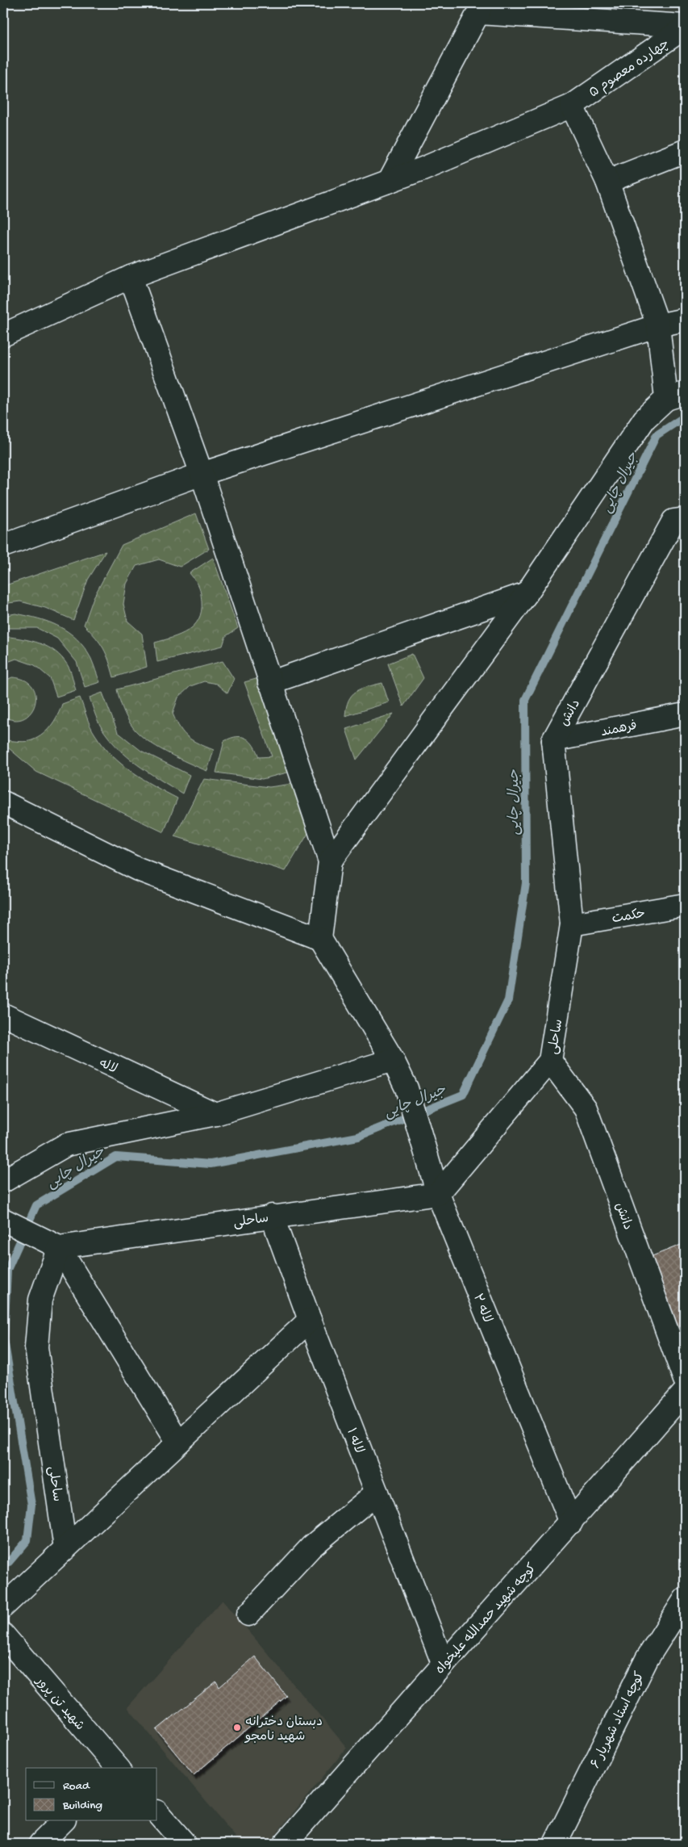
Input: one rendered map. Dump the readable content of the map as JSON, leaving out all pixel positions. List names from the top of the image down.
{
  "streets": {
    "street": [
      "چهارده معصوم ۵",
      "دانش",
      "فرهمند",
      "حکمت",
      "ساحلی",
      "لاله",
      "لاله ۲",
      "لاله ۱",
      "کوچه شهید حمدالله علیخواه",
      "شهید تن پرور",
      "کوچه استاد شهریار ۶"
    ]
  },
  "crossings": [
    ["دانش", "فرهمند"],
    ["دانش", "حکمت"],
    ["دانش", "ساحلی"],
    ["حکمت", "ساحلی"],
    ["ساحلی", "لاله ۲"],
    ["ساحلی", "لاله ۱"],
    ["لاله ۲", "کوچه شهید حمدالله علیخواه"],
    ["لاله ۱", "کوچه شهید حمدالله علیخواه"]
  ],
  "water": ["جیرال چایی"],
  "places": ["دبستان دخترانه شهید نامجو"],
  "legend": ["Road", "Building"]
}
